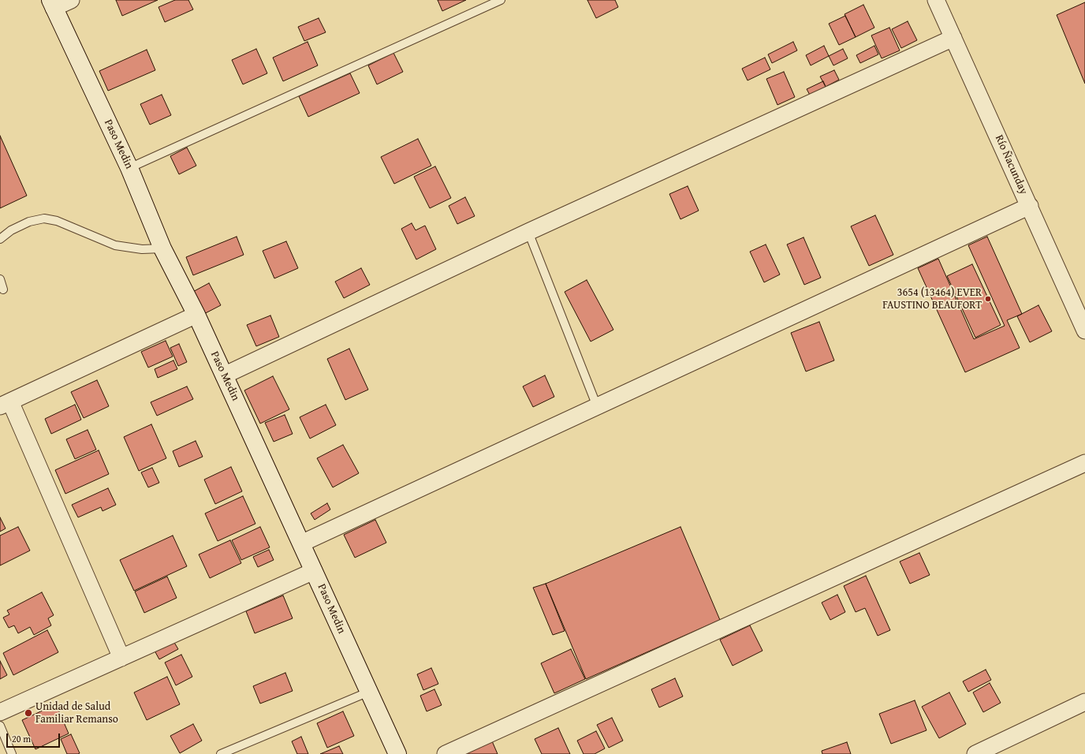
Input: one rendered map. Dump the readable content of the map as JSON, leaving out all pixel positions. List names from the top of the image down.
{
  "streets": {
    "street": ["Paso Medin", "Río Ñacunday"]
  },
  "places": ["3654 (13464) EVER FAUSTINO BEAUFORT", "Unidad de Salud Familiar Remanso"],
  "scale_bar": "20 m"
}
